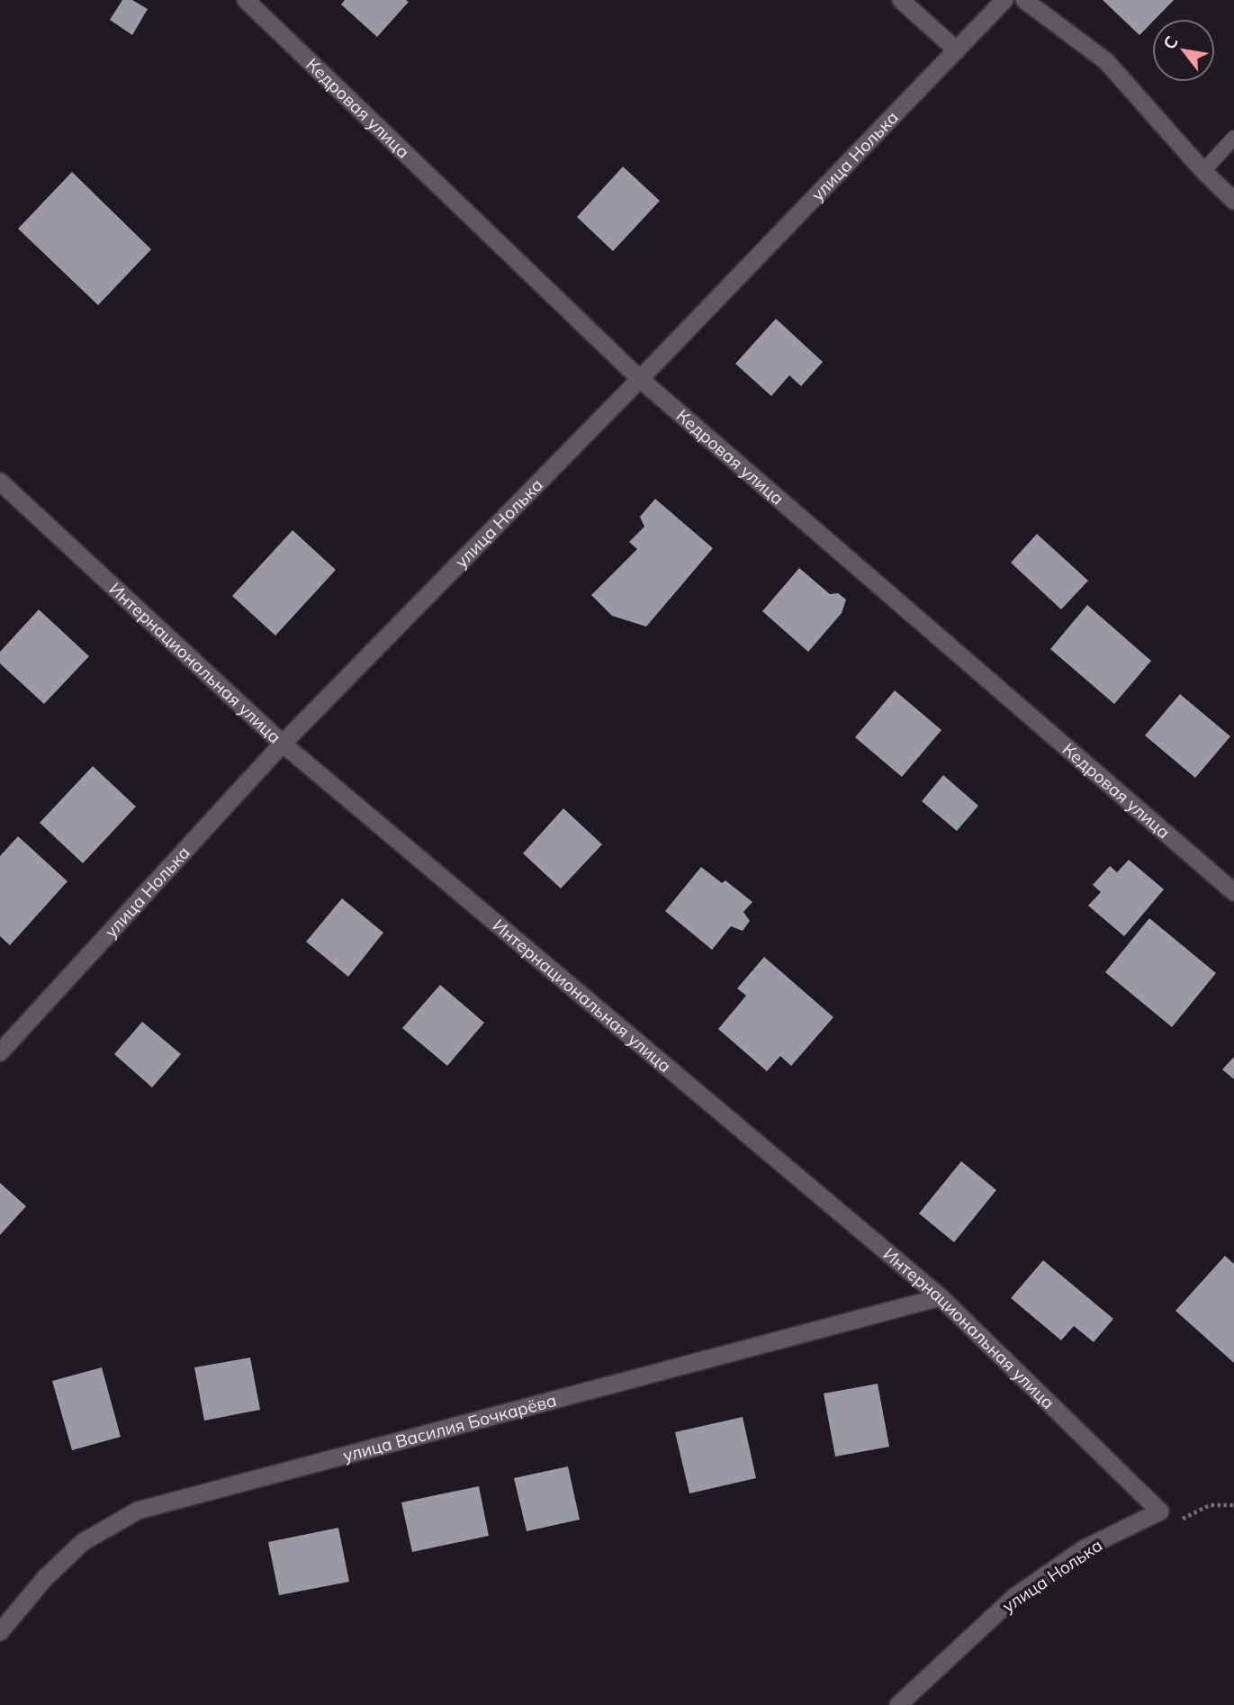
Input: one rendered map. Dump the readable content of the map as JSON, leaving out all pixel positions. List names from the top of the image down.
{
  "streets": {
    "street": [
      "Кедровая улица",
      "улица Нолька",
      "Интернациональная улица",
      "улица Василия Бочкарёва"
    ]
  },
  "crossings": [
    ["Кедровая улица", "улица Нолька"],
    ["улица Нолька", "Интернациональная улица"],
    ["Интернациональная улица", "улица Василия Бочкарёва"]
  ],
  "north": "top left"
}
